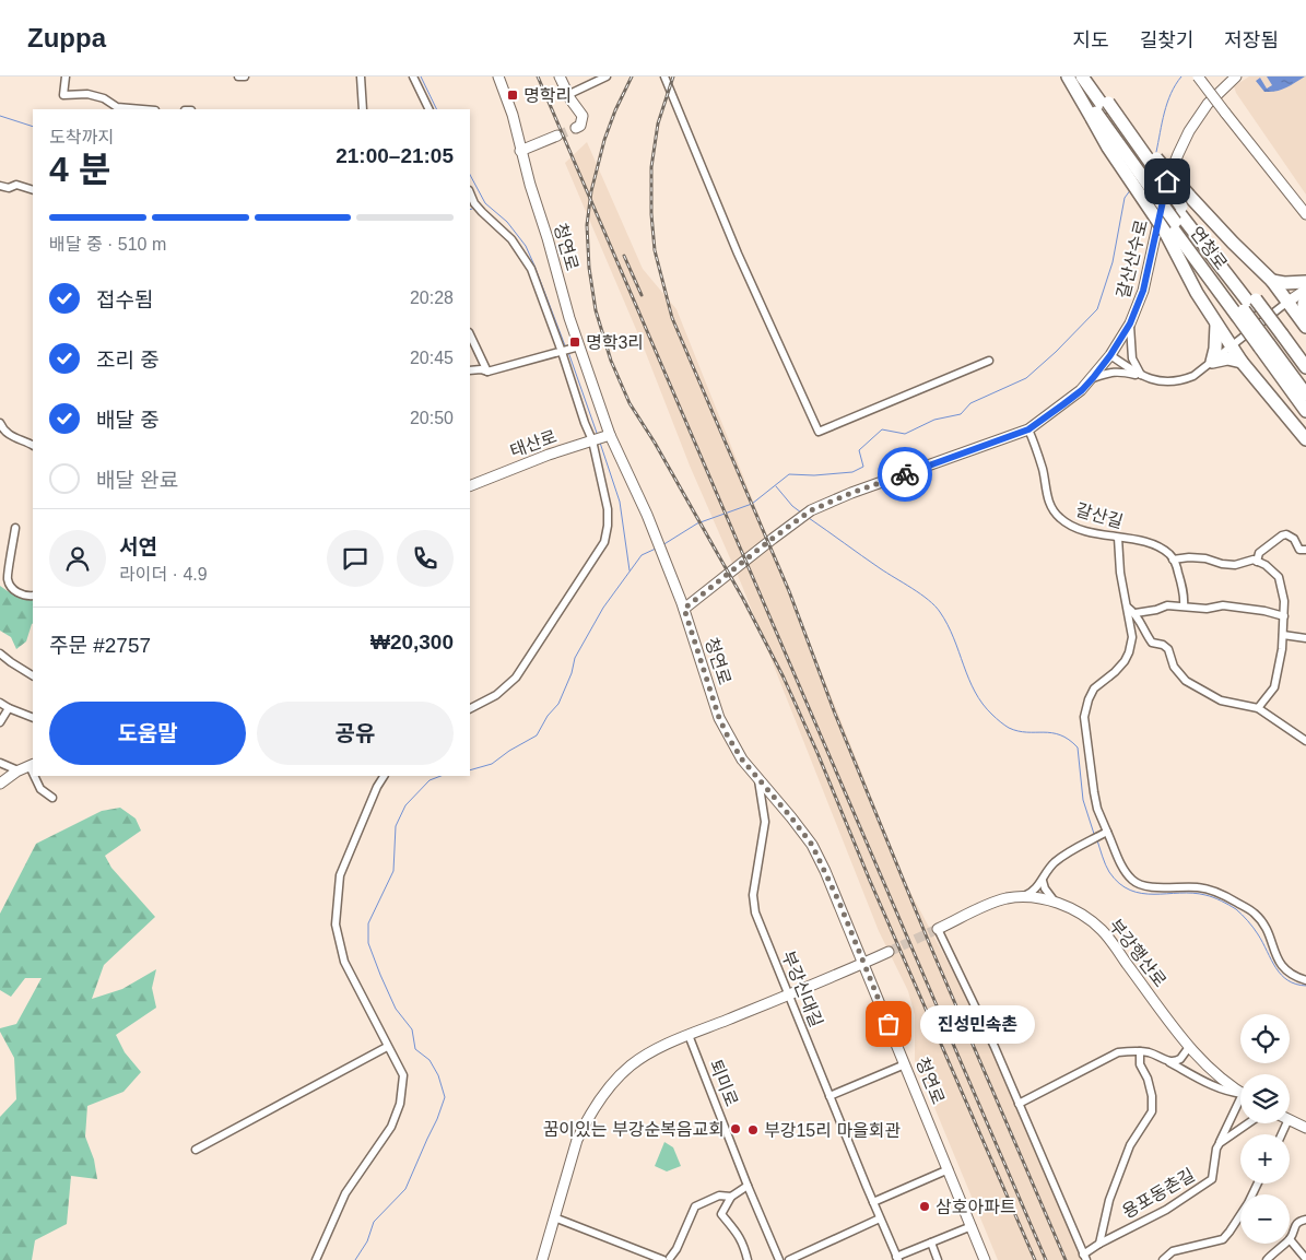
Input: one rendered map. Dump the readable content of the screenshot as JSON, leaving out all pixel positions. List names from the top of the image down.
{
  "streets": {
    "highway": ["연청로"],
    "main road": [
      "청연로",
      "갈산산수로",
      "태산로",
      "부강행산로"
    ],
    "street": [
      "갈산길",
      "부강신대길",
      "퇴미로",
      "용포동촌길"
    ]
  },
  "crossings": [
    ["청연로", "갈산산수로"],
    ["청연로", "태산로"],
    ["청연로", "부강신대길"],
    ["갈산산수로", "갈산길"],
    ["부강행산로", "용포동촌길"]
  ],
  "places": {
    "transit": ["명학리", "명학3리"],
    "other": [
      "진성민속촌",
      "꿈이있는 부강순복음교회",
      "부강15리 마을회관",
      "삼호아파트"
    ]
  },
  "page": {
    "header": "Zuppa",
    "nav": ["지도", "길찾기", "저장됨"],
    "heading": ["4 분", "도착까지", "21:00–21:05"],
    "panel": [
      "서연",
      "라이더 · 4.9",
      "주문 #2757",
      "₩20,300"
    ],
    "bar": "배달 중 · 510 m",
    "list": [
      ["접수됨", "20:28"],
      ["조리 중", "20:45"],
      ["배달 중", "20:50"],
      "배달 완료"
    ],
    "buttons": ["도움말", "공유"],
    "bubble": "진성민속촌",
    "map_buttons": ["+", "−"]
  }
}
